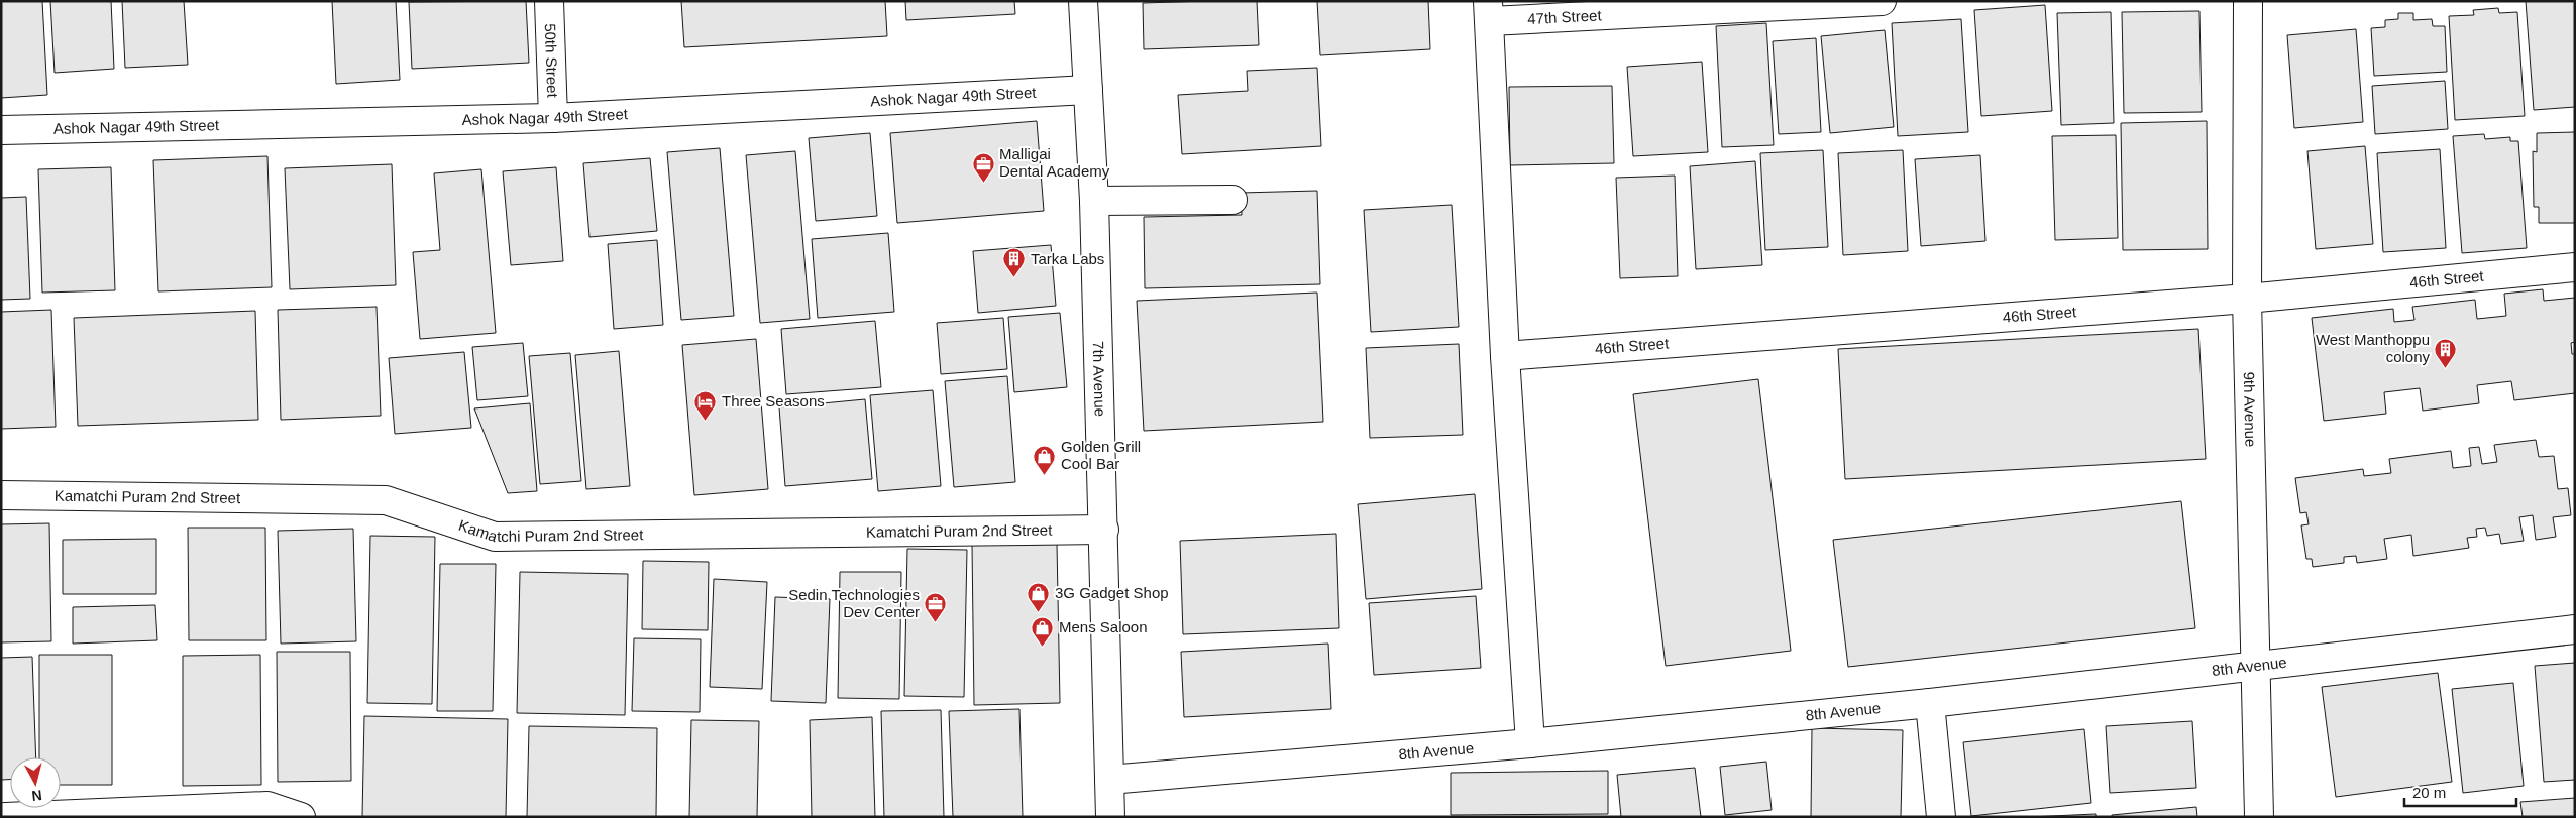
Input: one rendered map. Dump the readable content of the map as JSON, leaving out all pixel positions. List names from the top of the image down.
{
  "streets": {
    "street": [
      "47th Street",
      "50th Street",
      "Ashok Nagar 49th Street",
      "46th Street",
      "7th Avenue",
      "9th Avenue",
      "Kamatchi Puram 2nd Street",
      "8th Avenue"
    ]
  },
  "crossings": [
    ["50th Street", "Ashok Nagar 49th Street"],
    ["Ashok Nagar 49th Street", "7th Avenue"],
    ["46th Street", "9th Avenue"],
    ["7th Avenue", "Kamatchi Puram 2nd Street"],
    ["7th Avenue", "8th Avenue"],
    ["9th Avenue", "8th Avenue"]
  ],
  "places": {
    "office": ["Malligai Dental Academy", "Sedin Technologies Dev Center"],
    "building": ["Tarka Labs", "West Manthoppu colony"],
    "hotel": ["Three Seasons"],
    "shop": ["Golden Grill Cool Bar", "3G Gadget Shop", "Mens Saloon"]
  },
  "scale_bar": "20 m",
  "north": "bottom"
}
